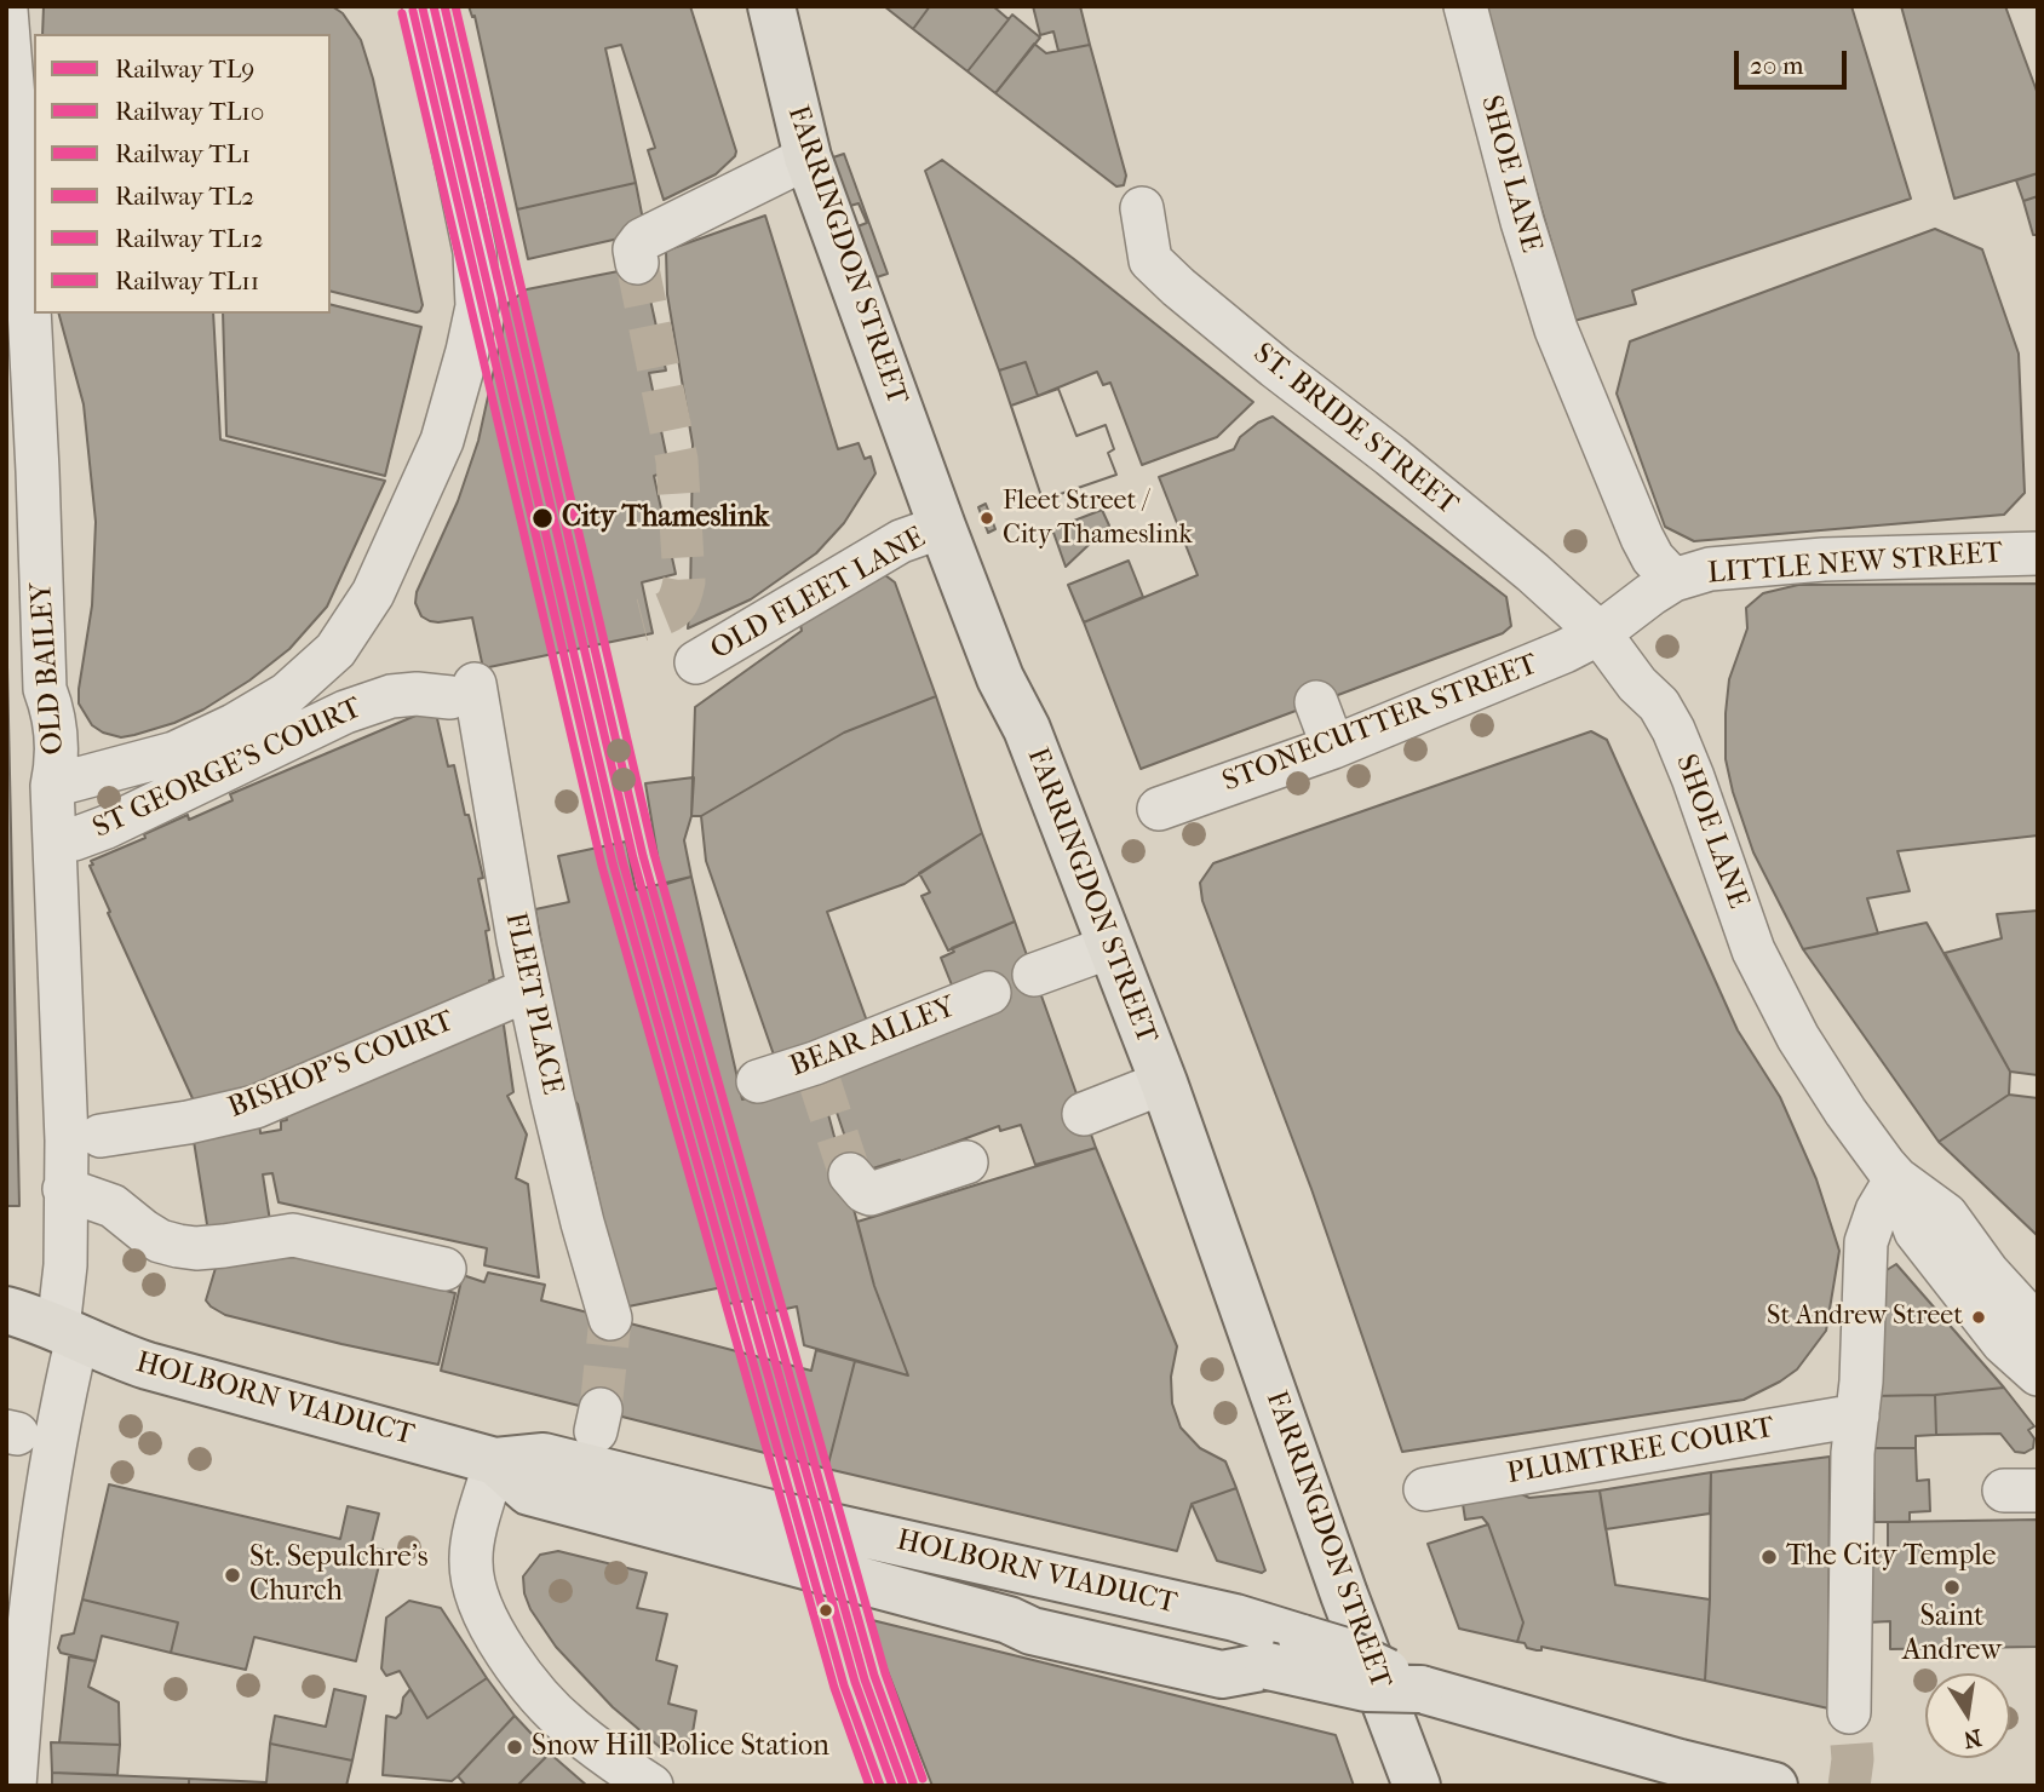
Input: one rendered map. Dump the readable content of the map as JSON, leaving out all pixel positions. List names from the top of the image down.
{
  "streets": {
    "main road": ["FARRINGDON STREET", "HOLBORN VIADUCT"],
    "street": [
      "SHOE LANE",
      "ST. BRIDE STREET",
      "LITTLE NEW STREET",
      "OLD FLEET LANE",
      "OLD BAILEY",
      "STONECUTTER STREET",
      "ST GEORGE'S COURT",
      "FLEET PLACE",
      "BEAR ALLEY",
      "BISHOP'S COURT",
      "PLUMTREE COURT"
    ]
  },
  "crossings": [
    ["SHOE LANE", "ST. BRIDE STREET"],
    ["SHOE LANE", "LITTLE NEW STREET"],
    ["SHOE LANE", "STONECUTTER STREET"],
    ["FARRINGDON STREET", "OLD FLEET LANE"],
    ["ST. BRIDE STREET", "STONECUTTER STREET"],
    ["OLD BAILEY", "ST GEORGE'S COURT"],
    ["OLD BAILEY", "HOLBORN VIADUCT"],
    ["ST GEORGE'S COURT", "FLEET PLACE"],
    ["FLEET PLACE", "BISHOP'S COURT"]
  ],
  "places": [
    "City Thameslink",
    "Fleet Street / City Thameslink",
    "St Andrew Street",
    "The City Temple",
    "St. Sepulchre's Church",
    "Saint Andrew",
    "Snow Hill Police Station"
  ],
  "lines": [
    "rail line TL9",
    "rail line TL1",
    "rail line TL12",
    "rail line TL10",
    "rail line TL2",
    "rail line TL11"
  ],
  "legend": [
    "Railway TL9",
    "Railway TL10",
    "Railway TL1",
    "Railway TL2",
    "Railway TL12",
    "Railway TL11"
  ],
  "scale_bar": "20 m",
  "north": "bottom"
}
